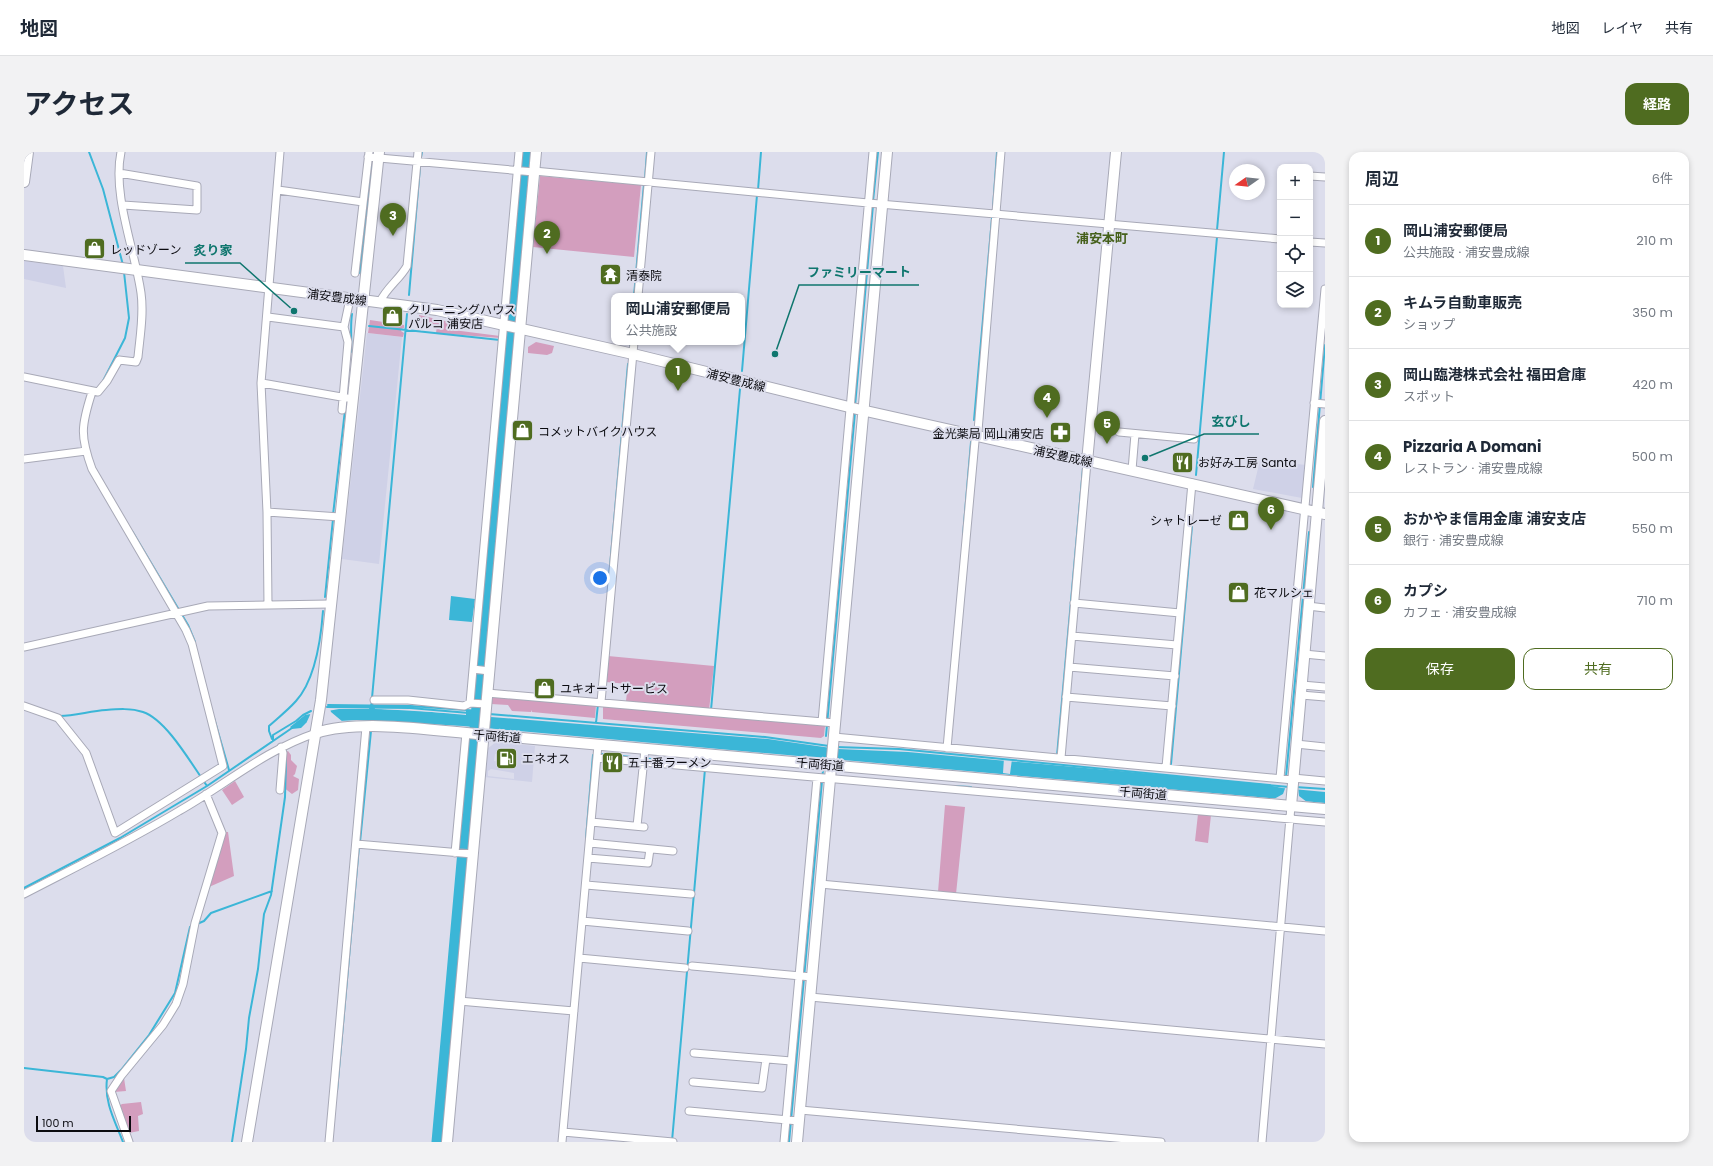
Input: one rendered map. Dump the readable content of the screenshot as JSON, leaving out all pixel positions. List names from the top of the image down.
{
  "streets": {
    "street": ["浦安豊成線", "千両街道"]
  },
  "districts": ["浦安本町"],
  "places": {
    "shop": [
      "レッドゾーン",
      "クリーニングハウス パルコ 浦安店",
      "コメットバイクハウス",
      "シャトレーゼ",
      "花マルシェ",
      "ユキオートサービス"
    ],
    "temple": ["清泰院"],
    "other": ["炙り家", "ファミリーマート", "玄びし"],
    "pharmacy": ["金光薬局 岡山浦安店"],
    "restaurant": ["お好み工房 Santa", "五十番ラーメン"],
    "fuel station": ["エネオス"]
  },
  "scale_bar": "100 m",
  "north": "left",
  "page": {
    "header": "地図",
    "nav": ["地図", "レイヤ", "共有"],
    "title": "アクセス",
    "buttons": [
      "経路",
      ["保存", "共有"]
    ],
    "heading": ["周辺", "6件"],
    "map_buttons": ["+", "−"],
    "pins": [
      "3",
      "2",
      "1",
      "4",
      "5",
      "6"
    ],
    "list": [
      {
        "mark": "1",
        "name": "岡山浦安郵便局",
        "note": "公共施設 · 浦安豊成線",
        "value": "210 m"
      },
      {
        "mark": "2",
        "name": "キムラ自動車販売",
        "note": "ショップ",
        "value": "350 m"
      },
      {
        "mark": "3",
        "name": "岡山臨港株式会社 福田倉庫",
        "note": "スポット",
        "value": "420 m"
      },
      {
        "mark": "4",
        "name": "Pizzaria A Domani",
        "note": "レストラン · 浦安豊成線",
        "value": "500 m"
      },
      {
        "mark": "5",
        "name": "おかやま信用金庫 浦安支店",
        "note": "銀行 · 浦安豊成線",
        "value": "550 m"
      },
      {
        "mark": "6",
        "name": "カプシ",
        "note": "カフェ · 浦安豊成線",
        "value": "710 m"
      }
    ],
    "popup": ["岡山浦安郵便局", "公共施設"],
    "scale": "100 m"
  }
}
